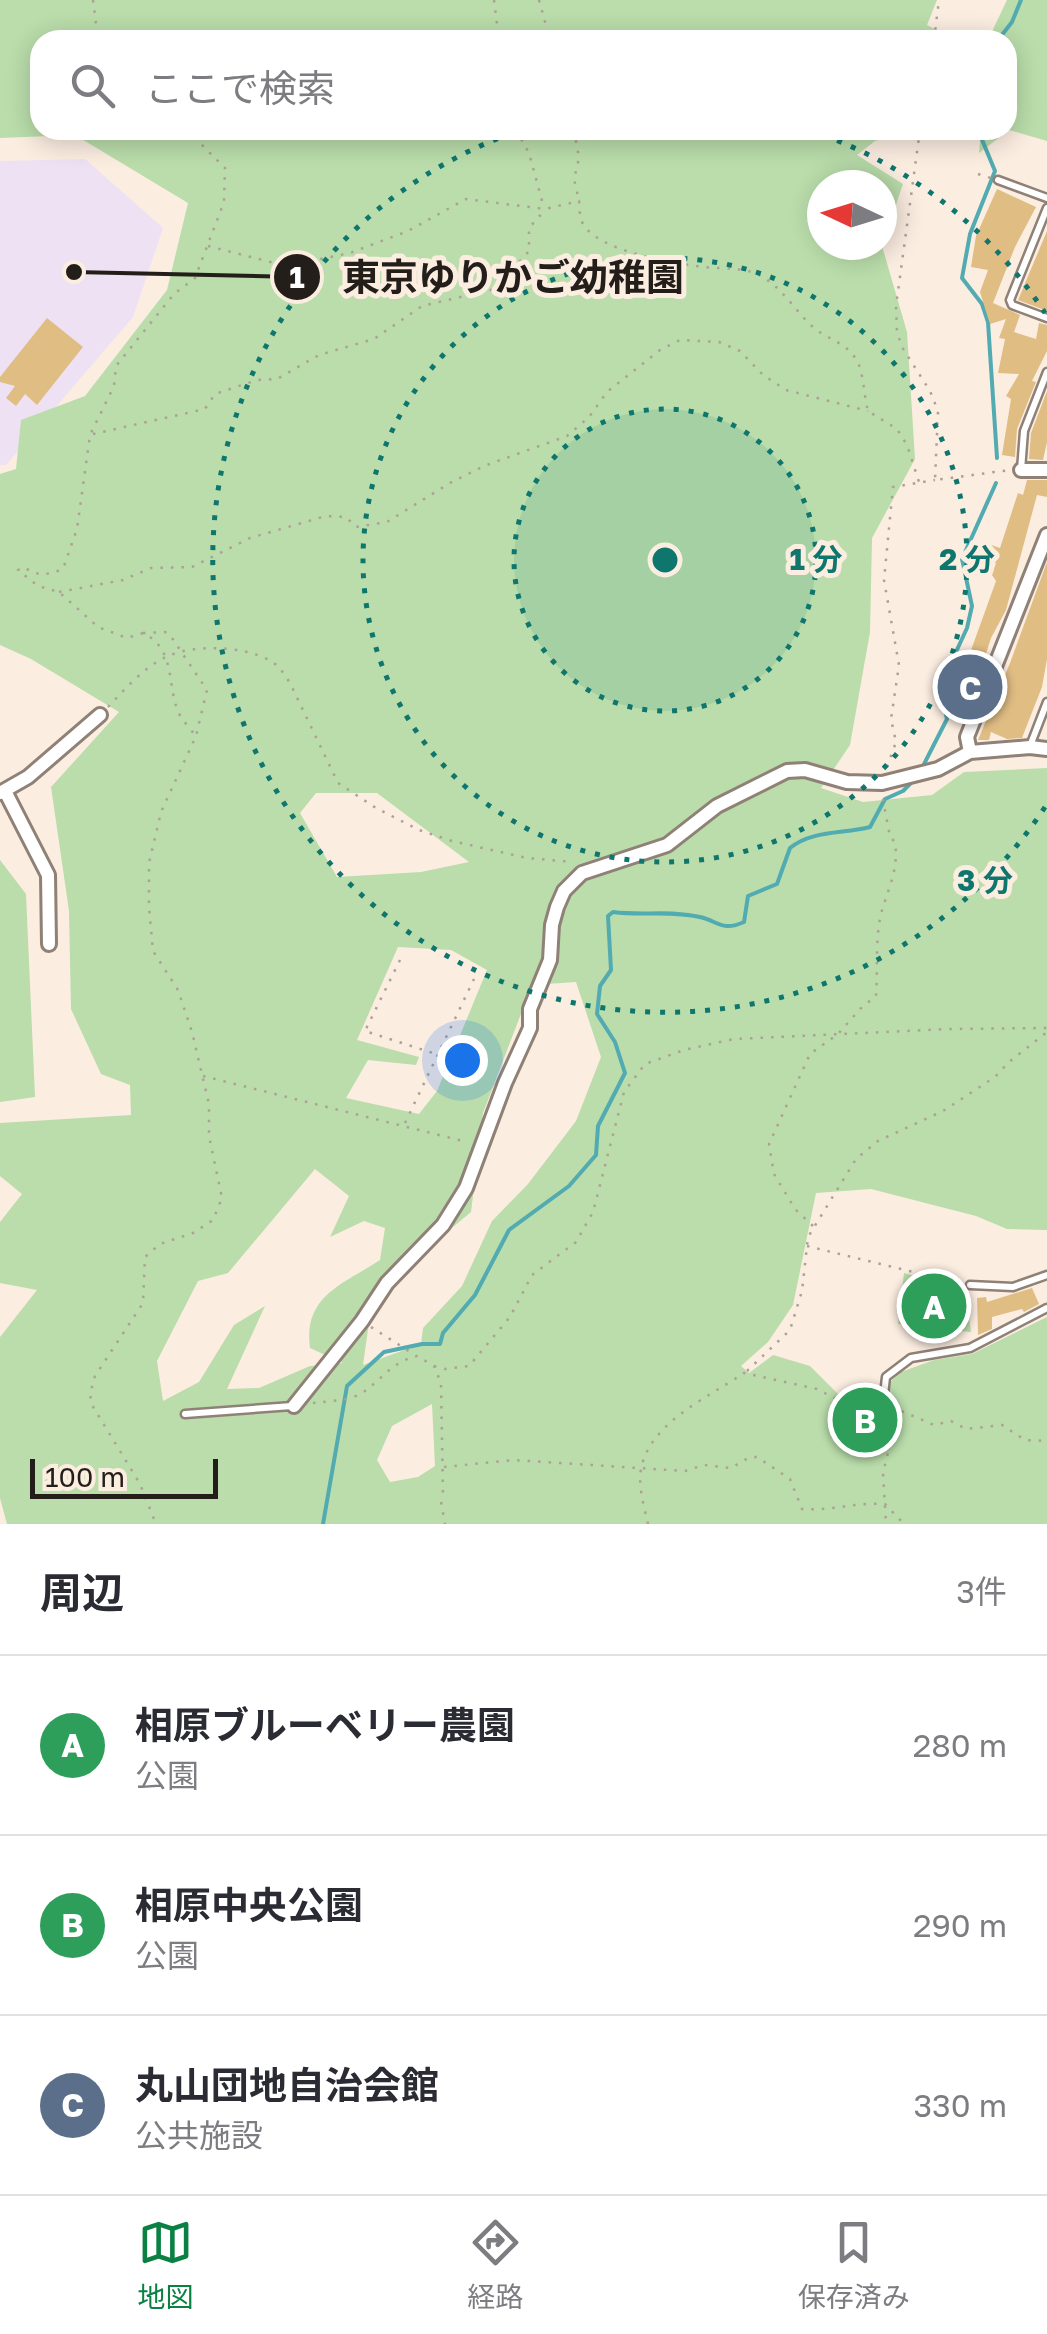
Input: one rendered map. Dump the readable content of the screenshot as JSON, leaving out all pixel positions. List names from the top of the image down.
{
  "places": ["東京ゆりかご幼稚園"],
  "scale_bar": "100 m",
  "north": "left",
  "page": {
    "search": "ここで検索",
    "pins": ["C", "A", "B"],
    "scale": "100 m",
    "heading": ["周辺", "3件"],
    "list": [
      {
        "mark": "A",
        "name": "相原ブルーベリー農園",
        "note": "公園",
        "value": "280 m"
      },
      {
        "mark": "B",
        "name": "相原中央公園",
        "note": "公園",
        "value": "290 m"
      },
      {
        "mark": "C",
        "name": "丸山団地自治会館",
        "note": "公共施設",
        "value": "330 m"
      }
    ],
    "nav": ["地図", "経路", "保存済み"]
  },
  "rings": ["1 分", "2 分", "3 分"]
}
